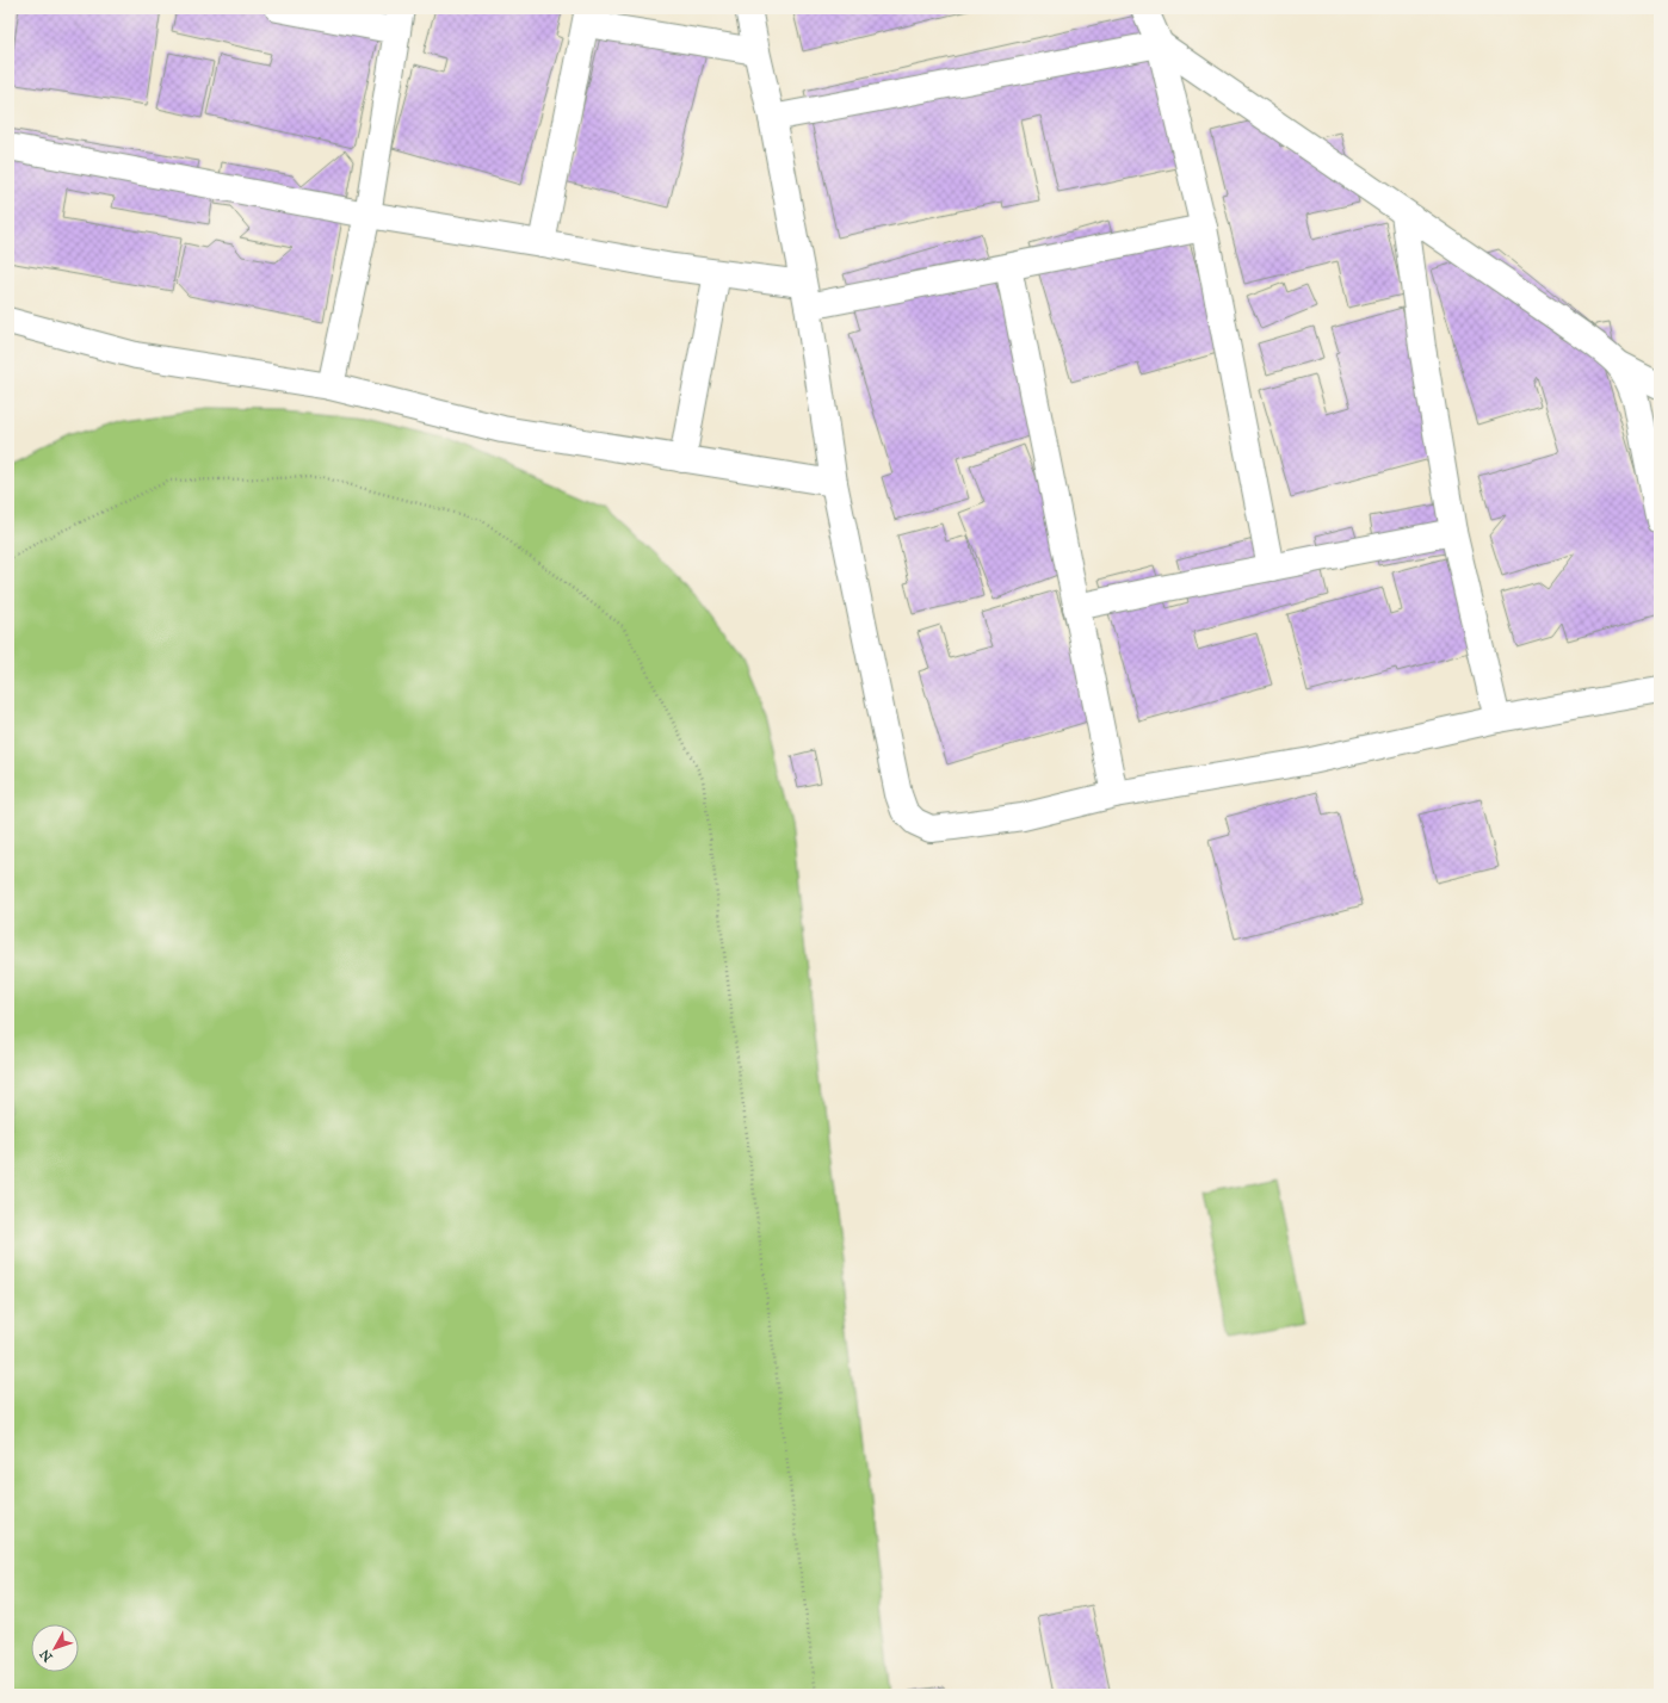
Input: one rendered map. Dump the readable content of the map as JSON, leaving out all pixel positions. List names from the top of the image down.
{
  "north": "bottom left"
}
